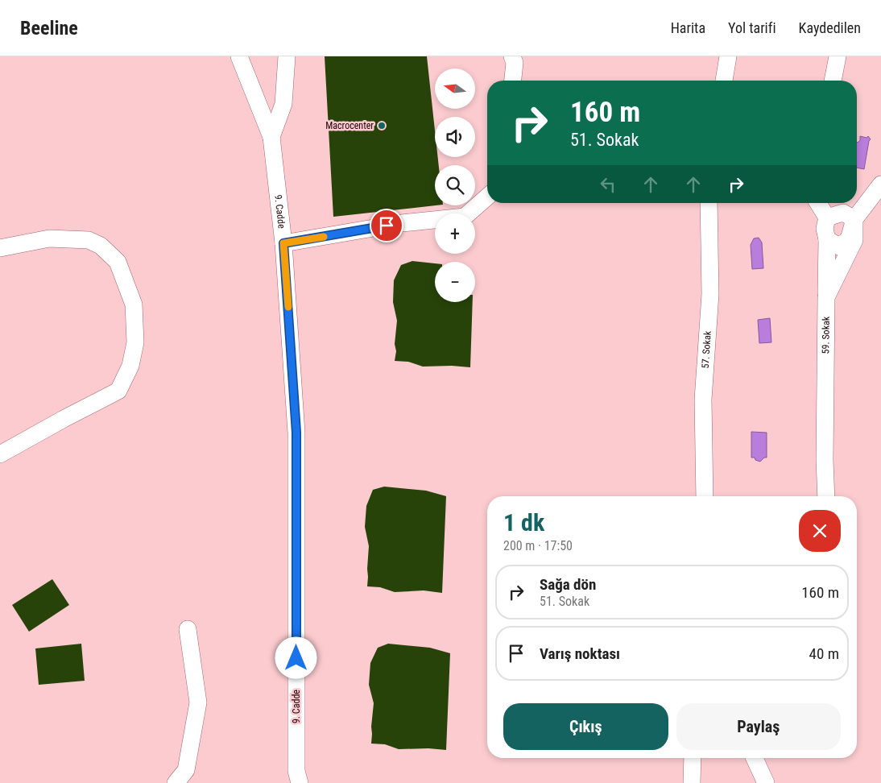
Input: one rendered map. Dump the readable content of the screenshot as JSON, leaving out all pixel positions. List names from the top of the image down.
{
  "streets": {
    "street": ["9. Cadde", "59. Sokak", "57. Sokak"]
  },
  "places": ["Macrocenter"],
  "north": "left",
  "page": {
    "header": "Beeline",
    "nav": ["Harita", "Yol tarifi", "Kaydedilen"],
    "map_buttons": ["+", "−"],
    "turn": ["160 m", "51. Sokak"],
    "heading": ["1 dk", "200 m · 17:50"],
    "list": [
      {
        "name": "Sağa dön",
        "note": "51. Sokak",
        "value": "160 m"
      },
      {
        "name": "Varış noktası",
        "value": "40 m"
      }
    ],
    "buttons": ["Çıkış", "Paylaş"]
  }
}
